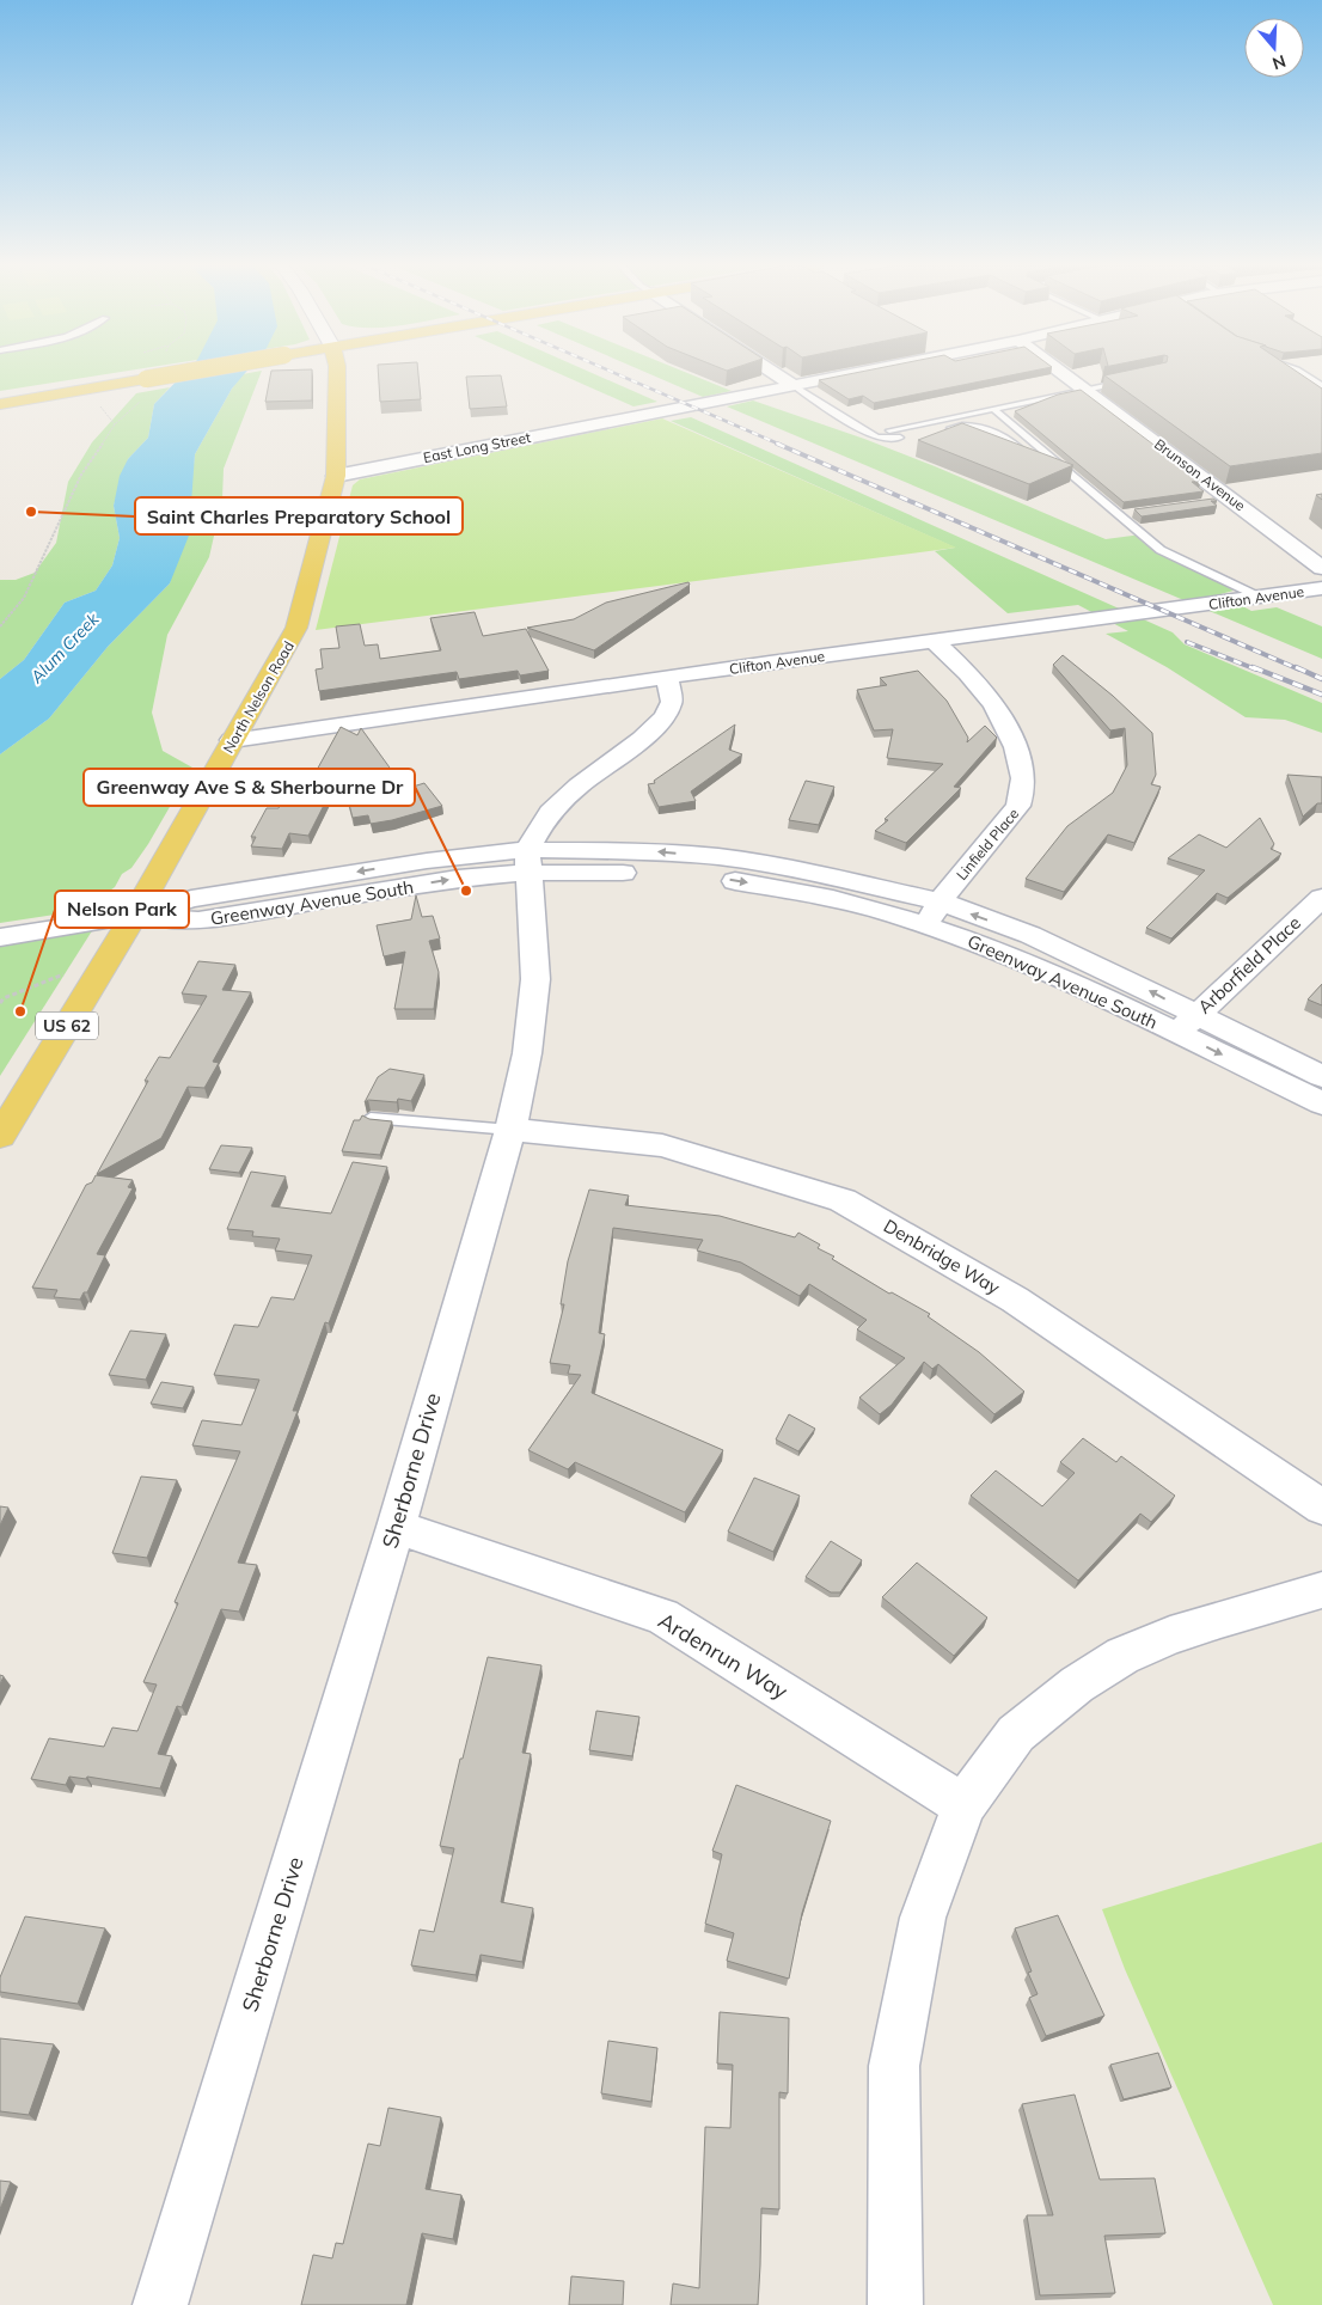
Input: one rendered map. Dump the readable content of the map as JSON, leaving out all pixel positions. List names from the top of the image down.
{
  "streets": {
    "main road": ["North Nelson Road", "US 62"],
    "street": [
      "East Long Street",
      "Brunson Avenue",
      "Clifton Avenue",
      "Linfield Place",
      "Greenway Avenue South",
      "Arborfield Place",
      "Denbridge Way",
      "Sherborne Drive",
      "Ardenrun Way"
    ]
  },
  "crossings": [
    ["East Long Street", "North Nelson Road"],
    ["Clifton Avenue", "North Nelson Road"],
    ["Clifton Avenue", "Linfield Place"],
    ["North Nelson Road", "Greenway Avenue South"],
    ["Linfield Place", "Greenway Avenue South"],
    ["Greenway Avenue South", "Arborfield Place"],
    ["Greenway Avenue South", "Sherborne Drive"],
    ["Denbridge Way", "Sherborne Drive"],
    ["Sherborne Drive", "Ardenrun Way"]
  ],
  "water": ["Alum Creek"],
  "places": ["Saint Charles Preparatory School", "Greenway Ave S & Sherbourne Dr", "Nelson Park"],
  "north": "bottom"
}
